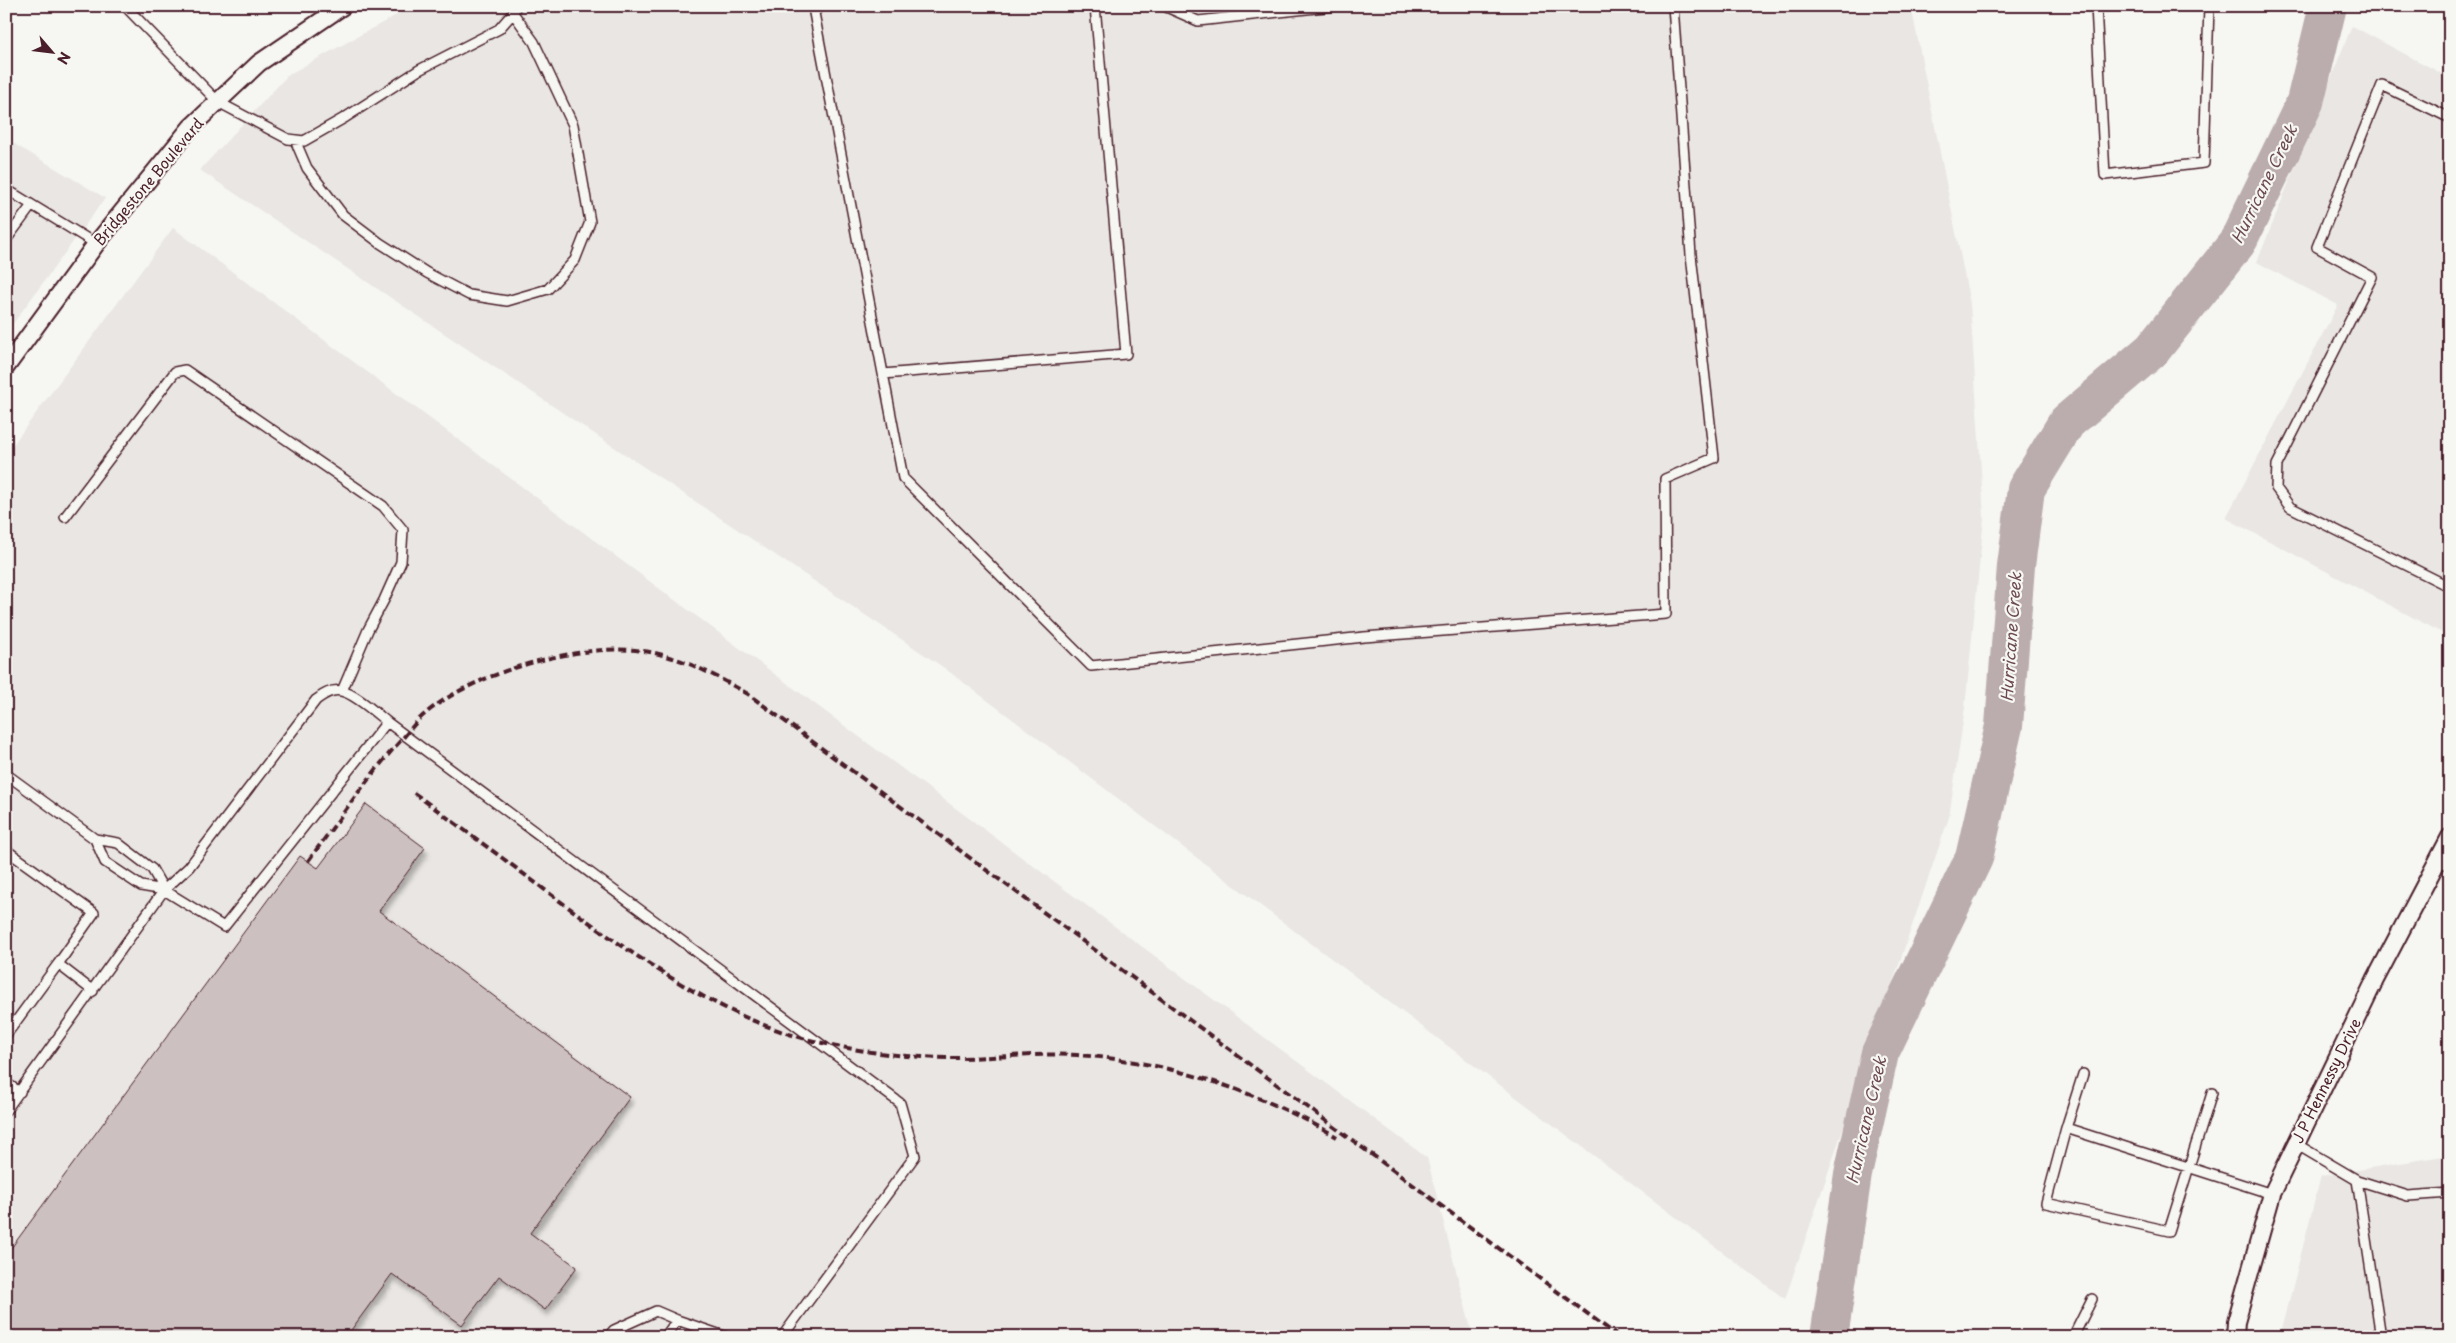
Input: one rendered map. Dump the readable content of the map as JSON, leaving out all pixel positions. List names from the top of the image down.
{
  "streets": {
    "street": ["Bridgestone Boulevard", "J P Hennessy Drive"]
  },
  "water": ["Hurricane Creek"],
  "north": "bottom right"
}
